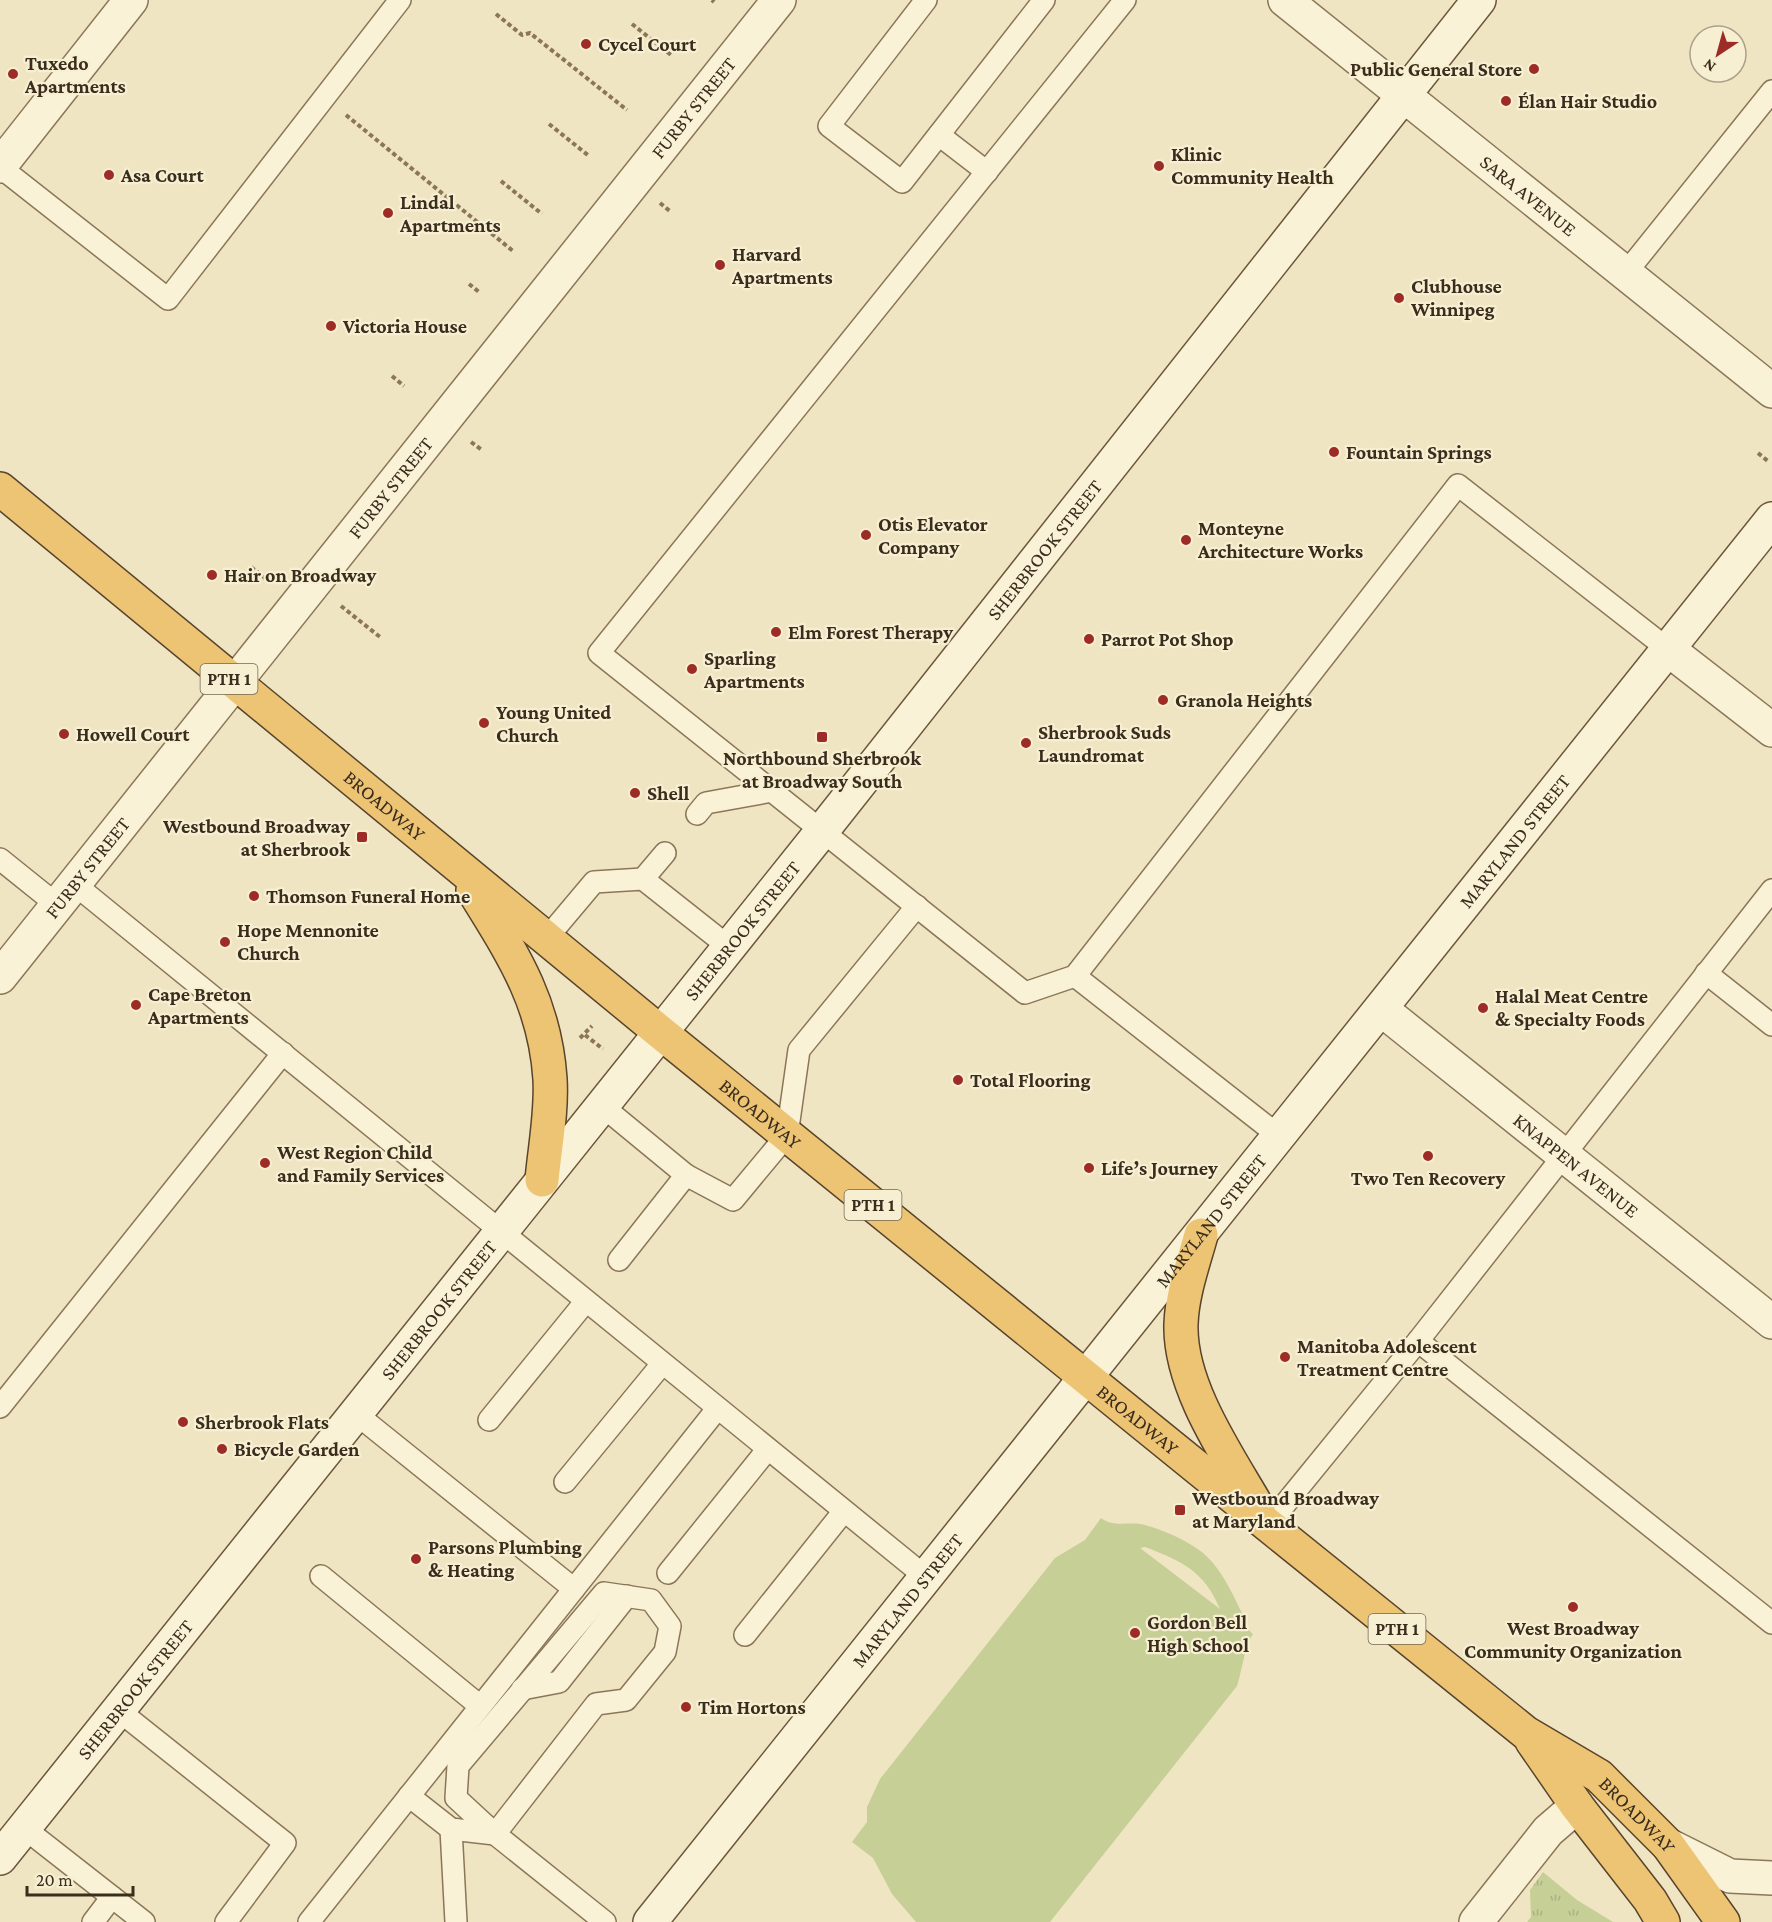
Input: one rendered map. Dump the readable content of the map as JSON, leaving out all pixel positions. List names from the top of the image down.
{
  "streets": {
    "highway": ["PTH 1", "BROADWAY"],
    "main road": [
      "FURBY STREET",
      "SARA AVENUE",
      "SHERBROOK STREET",
      "MARYLAND STREET",
      "KNAPPEN AVENUE"
    ]
  },
  "crossings": [
    ["FURBY STREET", "BROADWAY"],
    ["SARA AVENUE", "SHERBROOK STREET"],
    ["SHERBROOK STREET", "BROADWAY"],
    ["BROADWAY", "MARYLAND STREET"],
    ["MARYLAND STREET", "KNAPPEN AVENUE"]
  ],
  "places": {
    "other": [
      "Cycel Court",
      "Public General Store",
      "Tuxedo Apartments",
      "Élan Hair Studio",
      "Klinic Community Health",
      "Asa Court",
      "Lindal Apartments",
      "Harvard Apartments",
      "Clubhouse Winnipeg",
      "Victoria House",
      "Fountain Springs",
      "Otis Elevator Company",
      "Monteyne Architecture Works",
      "Hair on Broadway",
      "Elm Forest Therapy",
      "Parrot Pot Shop",
      "Sparling Apartments",
      "Granola Heights",
      "Young United Church",
      "Howell Court",
      "Sherbrook Suds Laundromat",
      "Shell",
      "Thomson Funeral Home",
      "Hope Mennonite Church",
      "Cape Breton Apartments",
      "Halal Meat Centre & Specialty Foods",
      "Total Flooring",
      "Two Ten Recovery",
      "West Region Child and Family Services",
      "Life’s Journey",
      "Manitoba Adolescent Treatment Centre",
      "Sherbrook Flats",
      "Bicycle Garden",
      "Parsons Plumbing & Heating",
      "West Broadway Community Organization",
      "Gordon Bell High School",
      "Tim Hortons"
    ],
    "transit": ["Northbound Sherbrook at Broadway South", "Westbound Broadway at Sherbrook", "Westbound Broadway at Maryland"]
  },
  "scale_bar": "20 m",
  "north": "bottom left"
}
